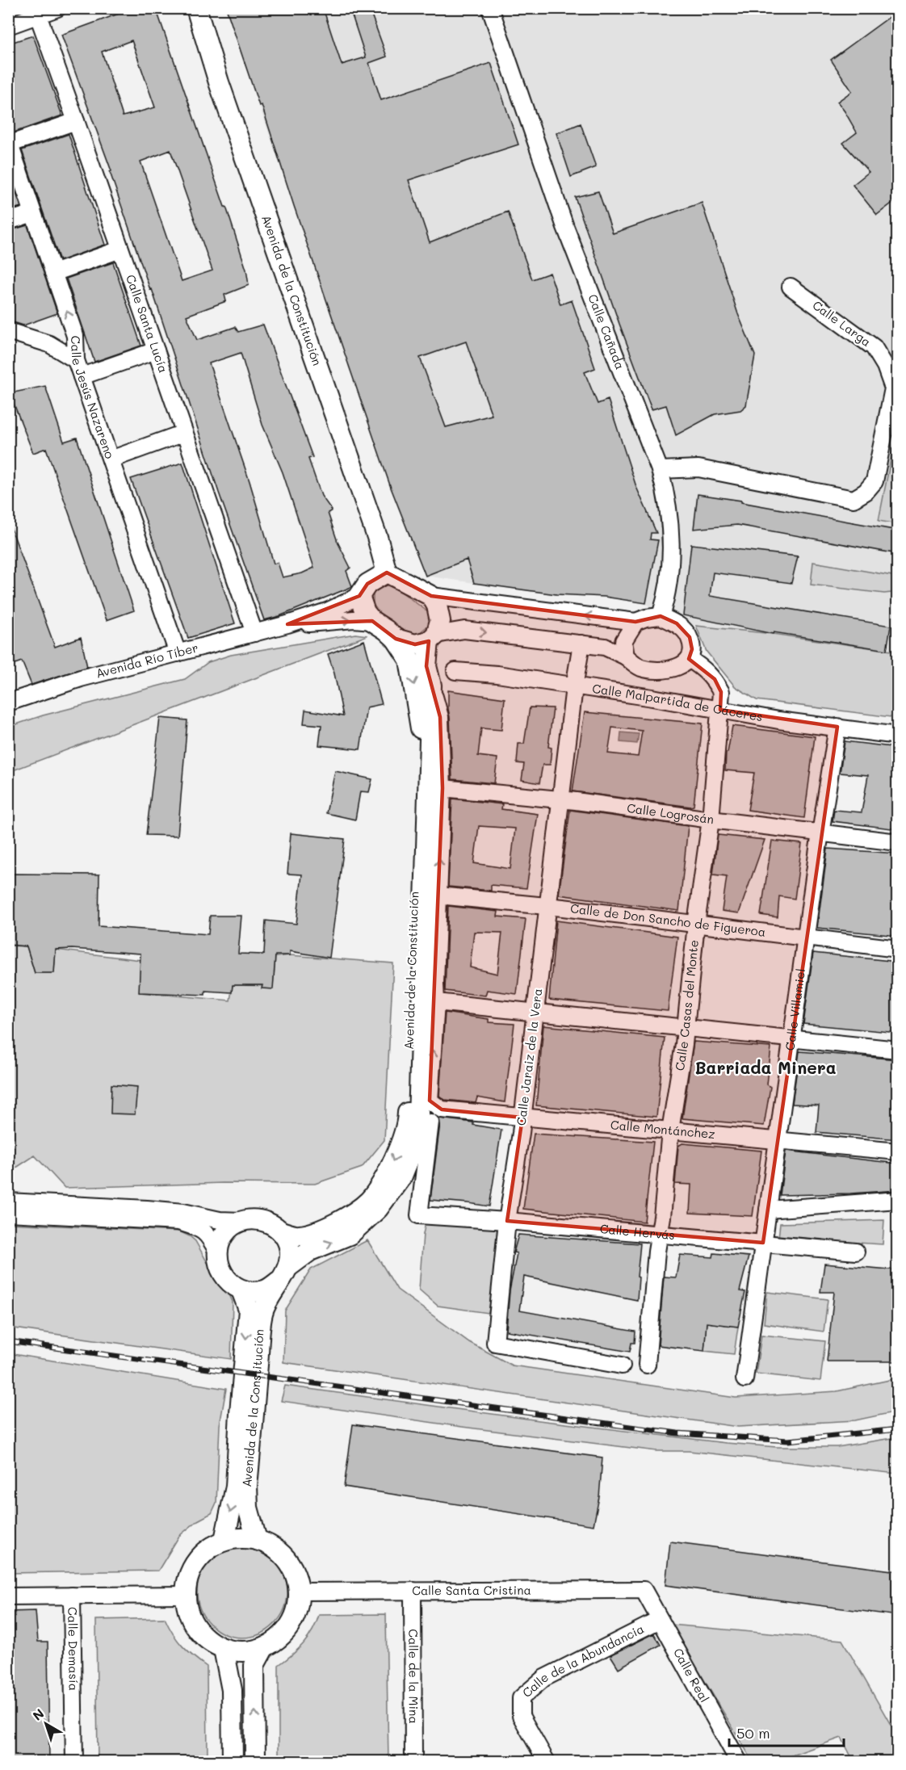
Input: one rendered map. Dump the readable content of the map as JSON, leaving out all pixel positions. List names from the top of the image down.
{
  "streets": {
    "main road": ["Avenida de la Constitución"],
    "street": [
      "Calle Santa Lucía",
      "Calle Larga",
      "Calle Cañada",
      "Calle Jesús Nazareno",
      "Avenida Río Tíber",
      "Calle Malpartida de Cáceres",
      "Calle Logrosán",
      "Calle de Don Sancho de Figueroa",
      "Calle Casas del Monte",
      "Calle Villamiel",
      "Calle Jaraiz de la Vera",
      "Calle Montánchez",
      "Calle Hervás",
      "Calle Santa Cristina",
      "Calle Demasía",
      "Calle de la Abundancia",
      "Calle Real",
      "Calle de la Mina"
    ]
  },
  "crossings": [
    ["Avenida de la Constitución", "Avenida Río Tíber"],
    ["Avenida de la Constitución", "Calle Logrosán"],
    ["Avenida de la Constitución", "Calle de Don Sancho de Figueroa"],
    ["Avenida de la Constitución", "Calle Montánchez"],
    ["Avenida de la Constitución", "Calle Santa Cristina"],
    ["Calle Santa Lucía", "Avenida Río Tíber"],
    ["Calle Larga", "Calle Cañada"],
    ["Calle Cañada", "Calle Casas del Monte"],
    ["Calle Jesús Nazareno", "Avenida Río Tíber"],
    ["Calle Malpartida de Cáceres", "Calle Casas del Monte"],
    ["Calle Malpartida de Cáceres", "Calle Villamiel"],
    ["Calle Malpartida de Cáceres", "Calle Jaraiz de la Vera"],
    ["Calle Logrosán", "Calle Casas del Monte"],
    ["Calle Logrosán", "Calle Villamiel"],
    ["Calle Logrosán", "Calle Jaraiz de la Vera"],
    ["Calle de Don Sancho de Figueroa", "Calle Casas del Monte"],
    ["Calle de Don Sancho de Figueroa", "Calle Villamiel"],
    ["Calle de Don Sancho de Figueroa", "Calle Jaraiz de la Vera"],
    ["Calle Casas del Monte", "Calle Montánchez"],
    ["Calle Casas del Monte", "Calle Hervás"],
    ["Calle Villamiel", "Calle Montánchez"],
    ["Calle Villamiel", "Calle Hervás"],
    ["Calle Jaraiz de la Vera", "Calle Montánchez"],
    ["Calle Jaraiz de la Vera", "Calle Hervás"],
    ["Calle Santa Cristina", "Calle Real"],
    ["Calle Santa Cristina", "Calle de la Mina"],
    ["Calle de la Abundancia", "Calle Real"]
  ],
  "districts": ["Barriada Minera"],
  "scale_bar": "50 m",
  "north": "top left"
}
